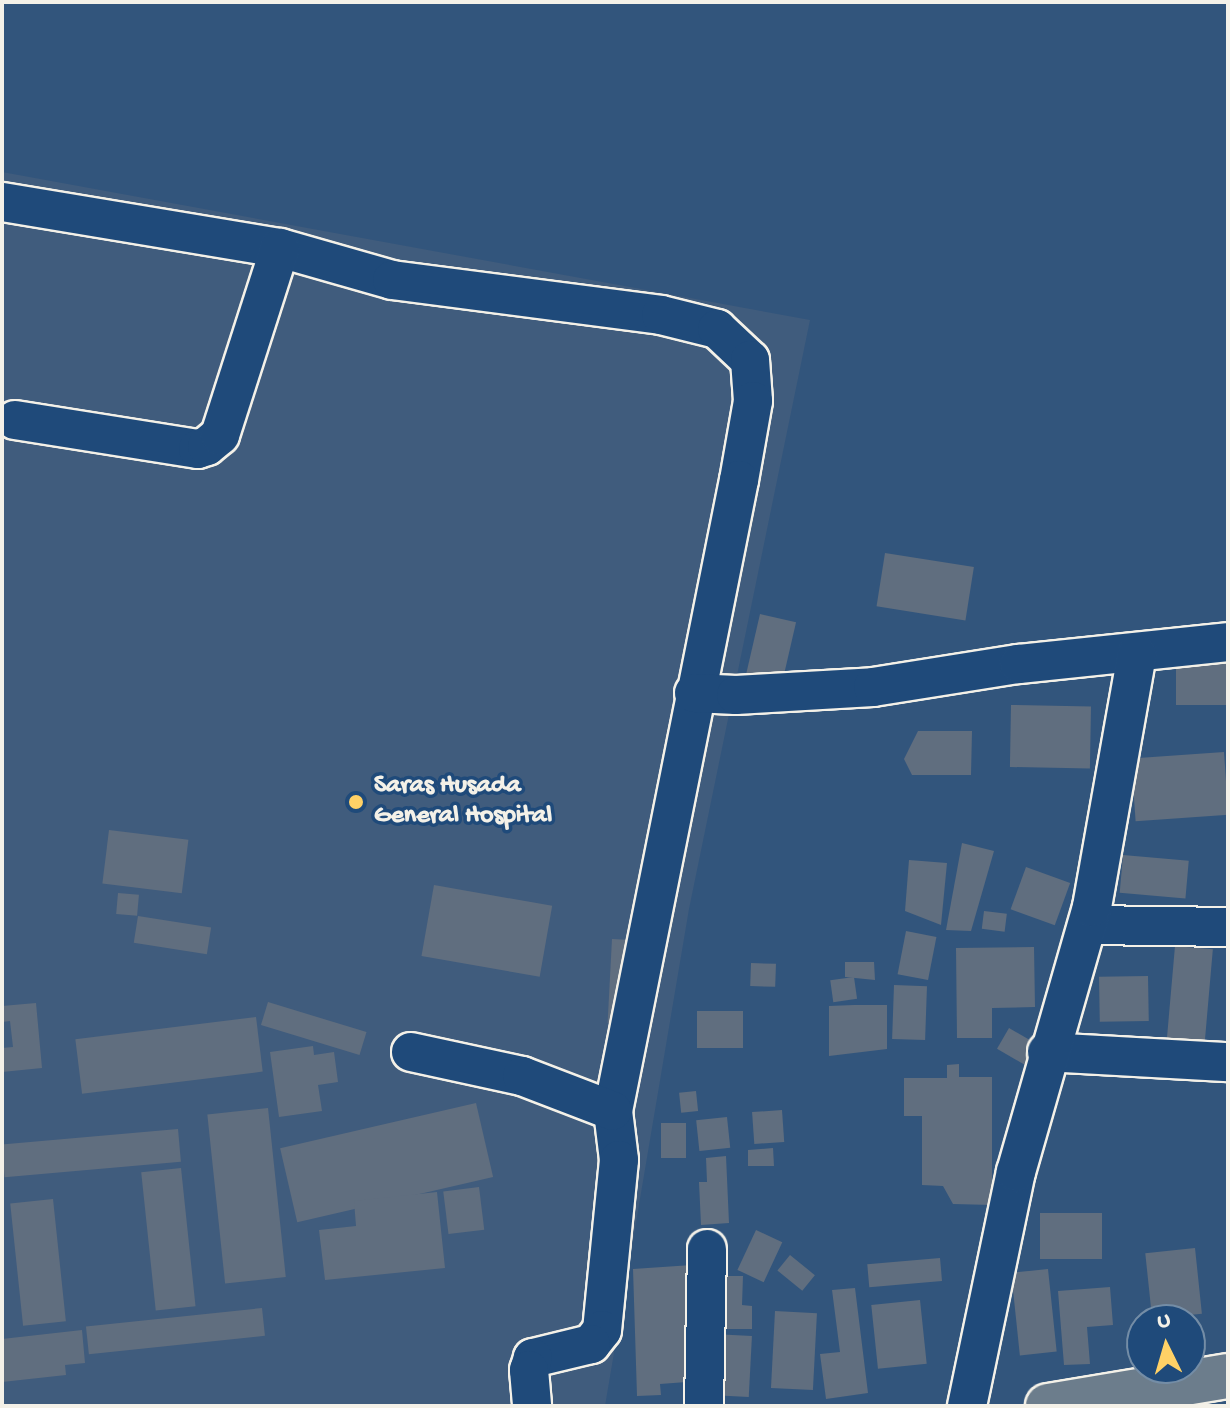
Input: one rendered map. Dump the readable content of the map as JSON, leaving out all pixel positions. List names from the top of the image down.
{
  "places": ["Saras Husada General Hospital"],
  "north": "top"
}
